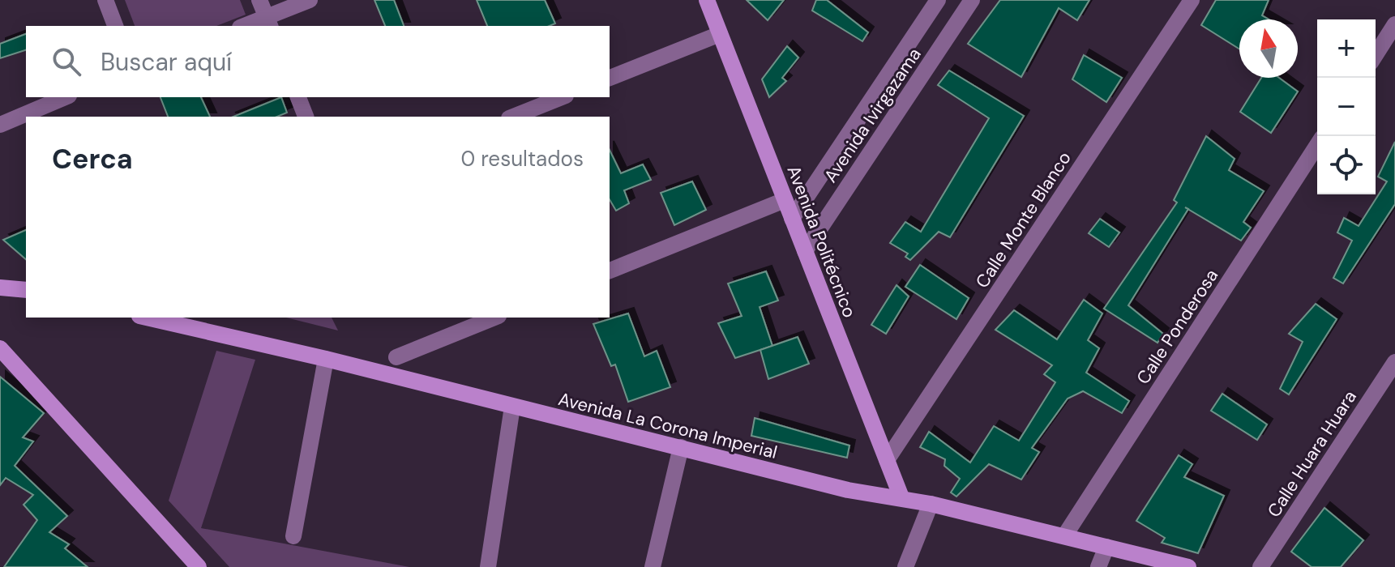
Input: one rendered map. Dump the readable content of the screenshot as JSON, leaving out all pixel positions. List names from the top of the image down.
{
  "streets": {
    "street": [
      "Avenida Ivirgazama",
      "Calle Monte Blanco",
      "Avenida Politécnico",
      "Calle Ponderosa",
      "Avenida La Corona Imperial",
      "Calle Huara Huara"
    ]
  },
  "crossings": [
    ["Avenida Ivirgazama", "Avenida Politécnico"],
    ["Calle Monte Blanco", "Avenida Politécnico"],
    ["Avenida Politécnico", "Avenida La Corona Imperial"],
    ["Calle Ponderosa", "Avenida La Corona Imperial"]
  ],
  "north": "top",
  "page": {
    "map_buttons": ["+", "−"],
    "search": "Buscar aquí",
    "heading": ["Cerca", "0 resultados"]
  }
}
